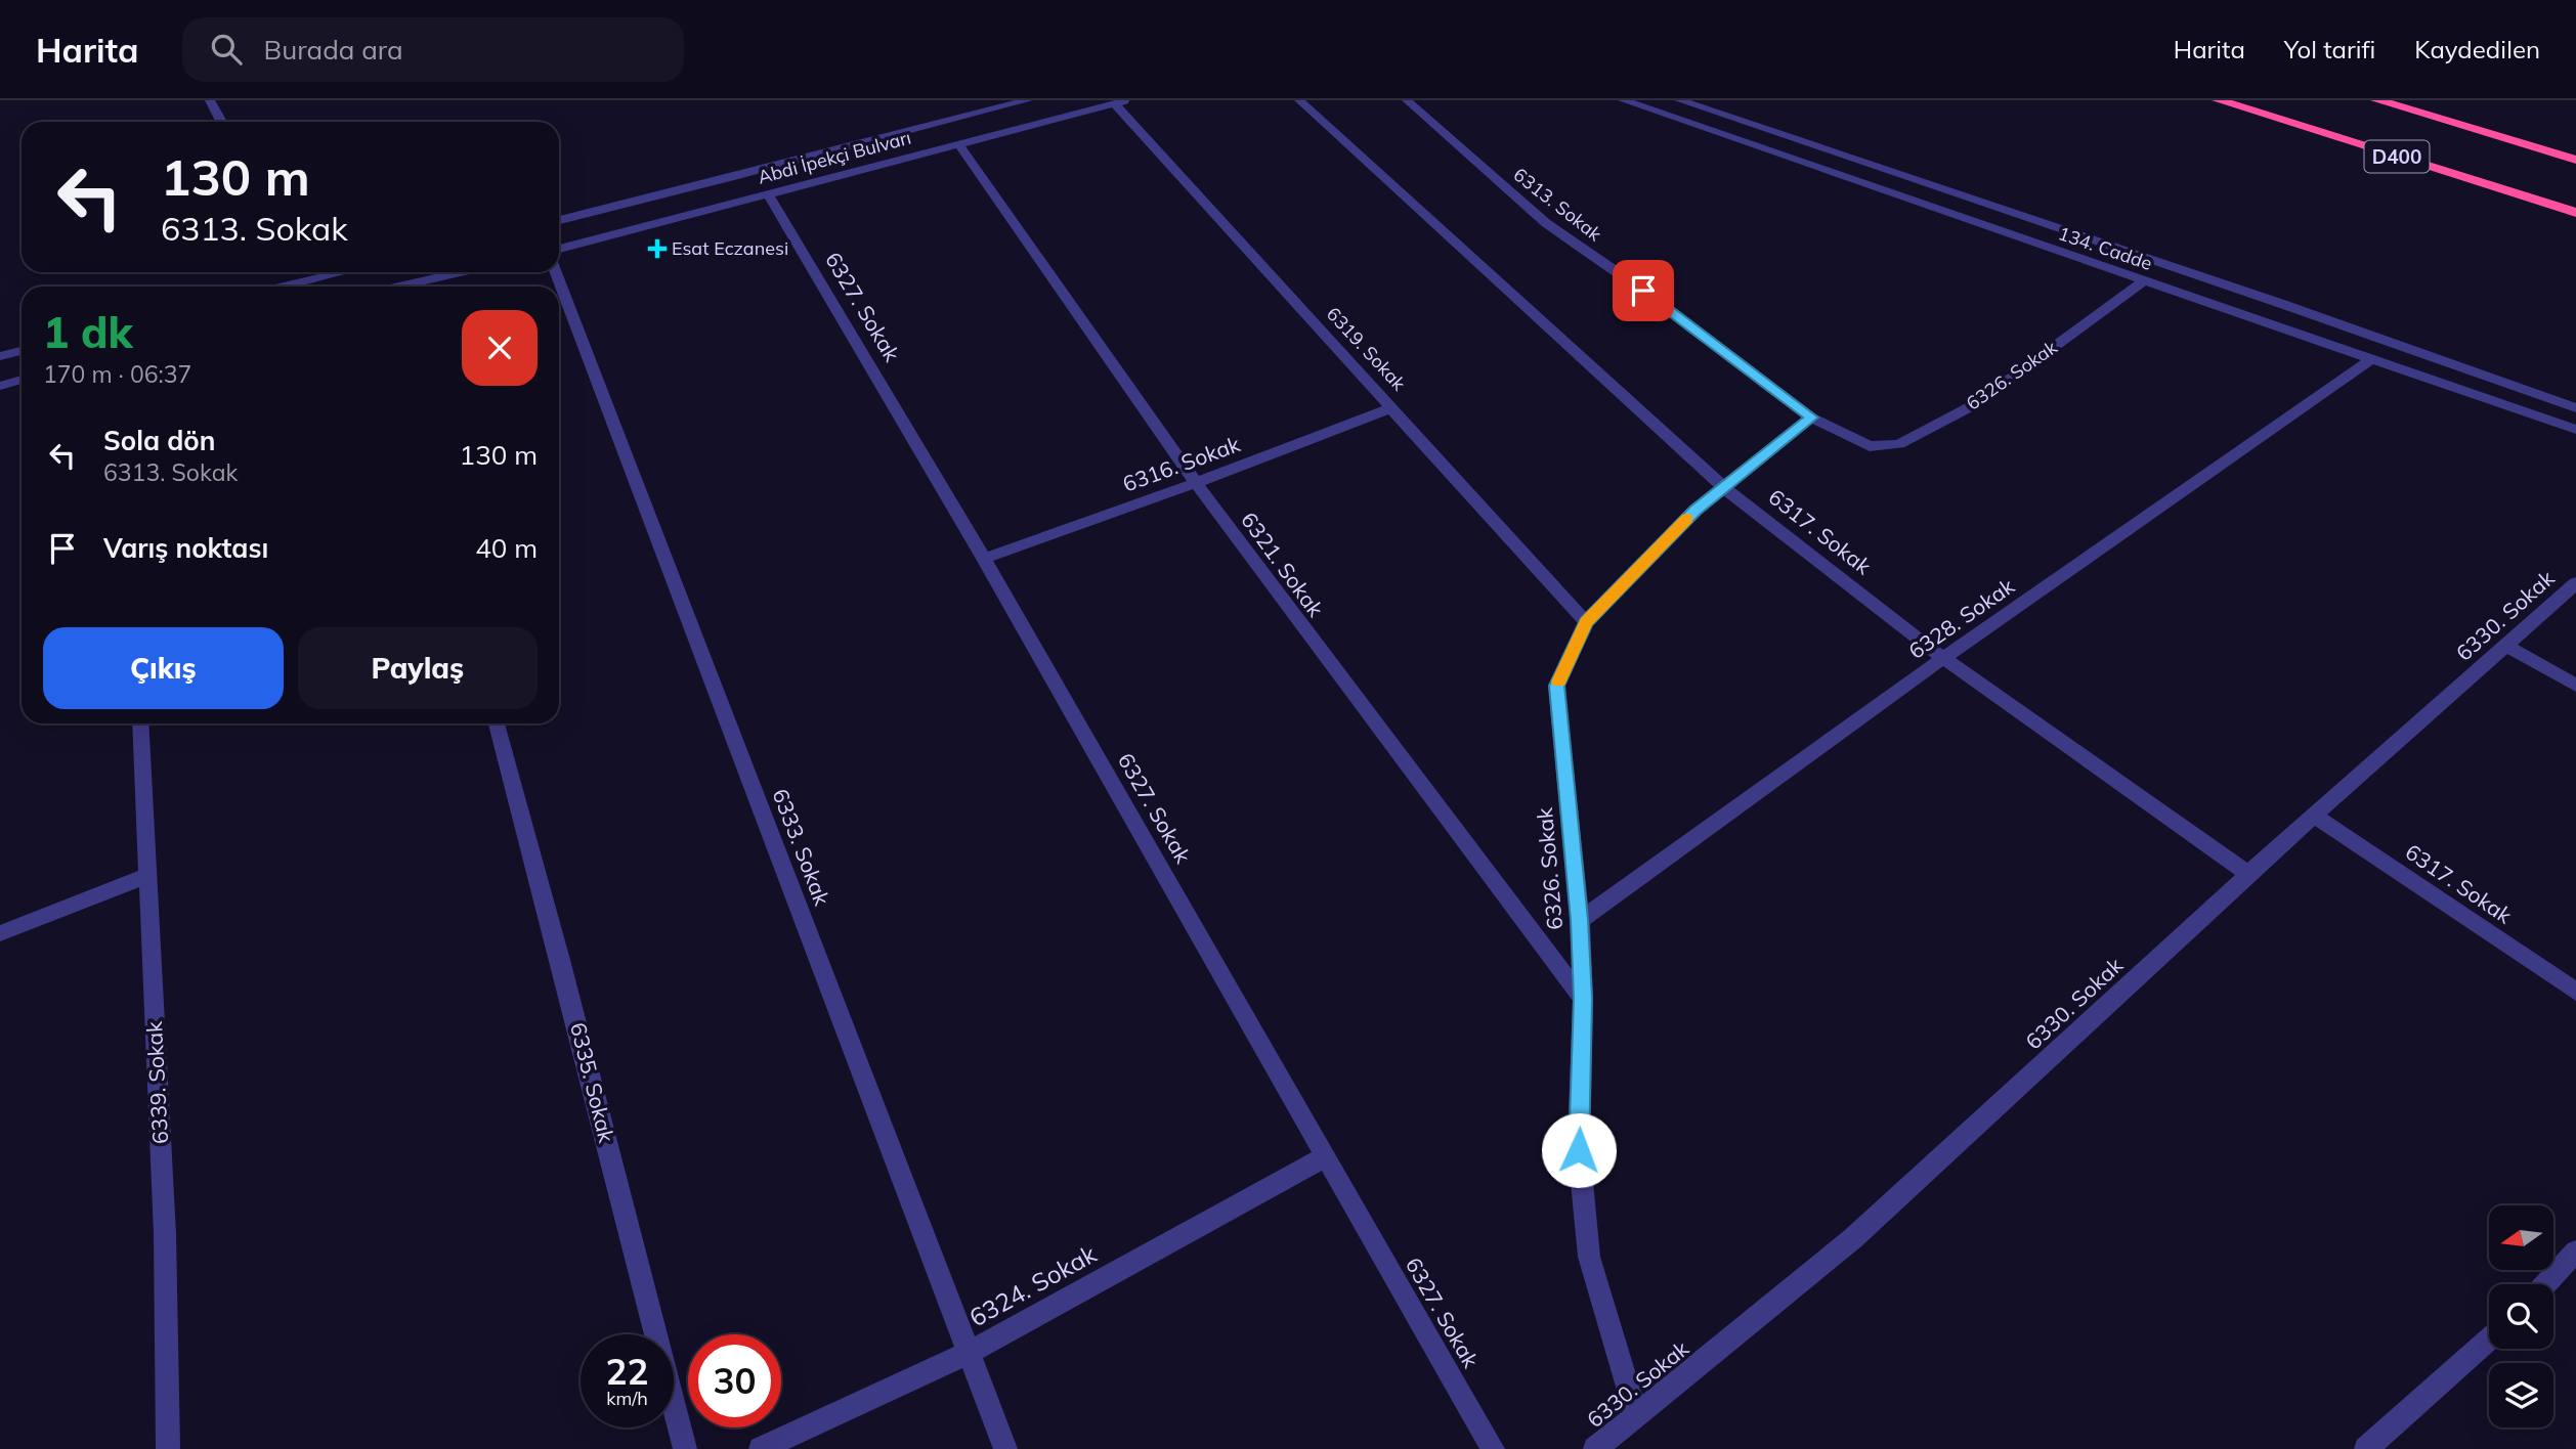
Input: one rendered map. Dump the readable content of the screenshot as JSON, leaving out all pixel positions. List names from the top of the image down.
{
  "streets": {
    "highway": ["D400"],
    "street": [
      "Abdi İpekçi Bulvarı",
      "6313. Sokak",
      "134. Cadde",
      "6327. Sokak",
      "6319. Sokak",
      "6326. Sokak",
      "6316. Sokak",
      "6317. Sokak",
      "6321. Sokak",
      "6330. Sokak",
      "6328. Sokak",
      "6333. Sokak",
      "6339. Sokak",
      "6335. Sokak",
      "6324. Sokak"
    ]
  },
  "crossings": [
    ["Abdi İpekçi Bulvarı", "6327. Sokak"],
    ["Abdi İpekçi Bulvarı", "6319. Sokak"],
    ["Abdi İpekçi Bulvarı", "6321. Sokak"],
    ["6313. Sokak", "6326. Sokak"],
    ["134. Cadde", "6326. Sokak"],
    ["134. Cadde", "6328. Sokak"],
    ["6327. Sokak", "6316. Sokak"],
    ["6327. Sokak", "6324. Sokak"],
    ["6319. Sokak", "6326. Sokak"],
    ["6319. Sokak", "6316. Sokak"],
    ["6326. Sokak", "6317. Sokak"],
    ["6326. Sokak", "6321. Sokak"],
    ["6326. Sokak", "6330. Sokak"],
    ["6326. Sokak", "6328. Sokak"],
    ["6316. Sokak", "6321. Sokak"],
    ["6317. Sokak", "6330. Sokak"],
    ["6317. Sokak", "6328. Sokak"],
    ["6333. Sokak", "6324. Sokak"]
  ],
  "places": {
    "health": ["Esat Eczanesi"]
  },
  "north": "left",
  "page": {
    "header": "Harita",
    "search": "Burada ara",
    "nav": ["Harita", "Yol tarifi", "Kaydedilen"],
    "turn": ["130 m", "6313. Sokak"],
    "heading": ["1 dk", "170 m · 06:37"],
    "list": [
      {
        "name": "Sola dön",
        "note": "6313. Sokak",
        "value": "130 m"
      },
      {
        "name": "Varış noktası",
        "value": "40 m"
      }
    ],
    "buttons": ["Çıkış", "Paylaş"],
    "speed": "22 km/h",
    "limit": "30"
  }
}
